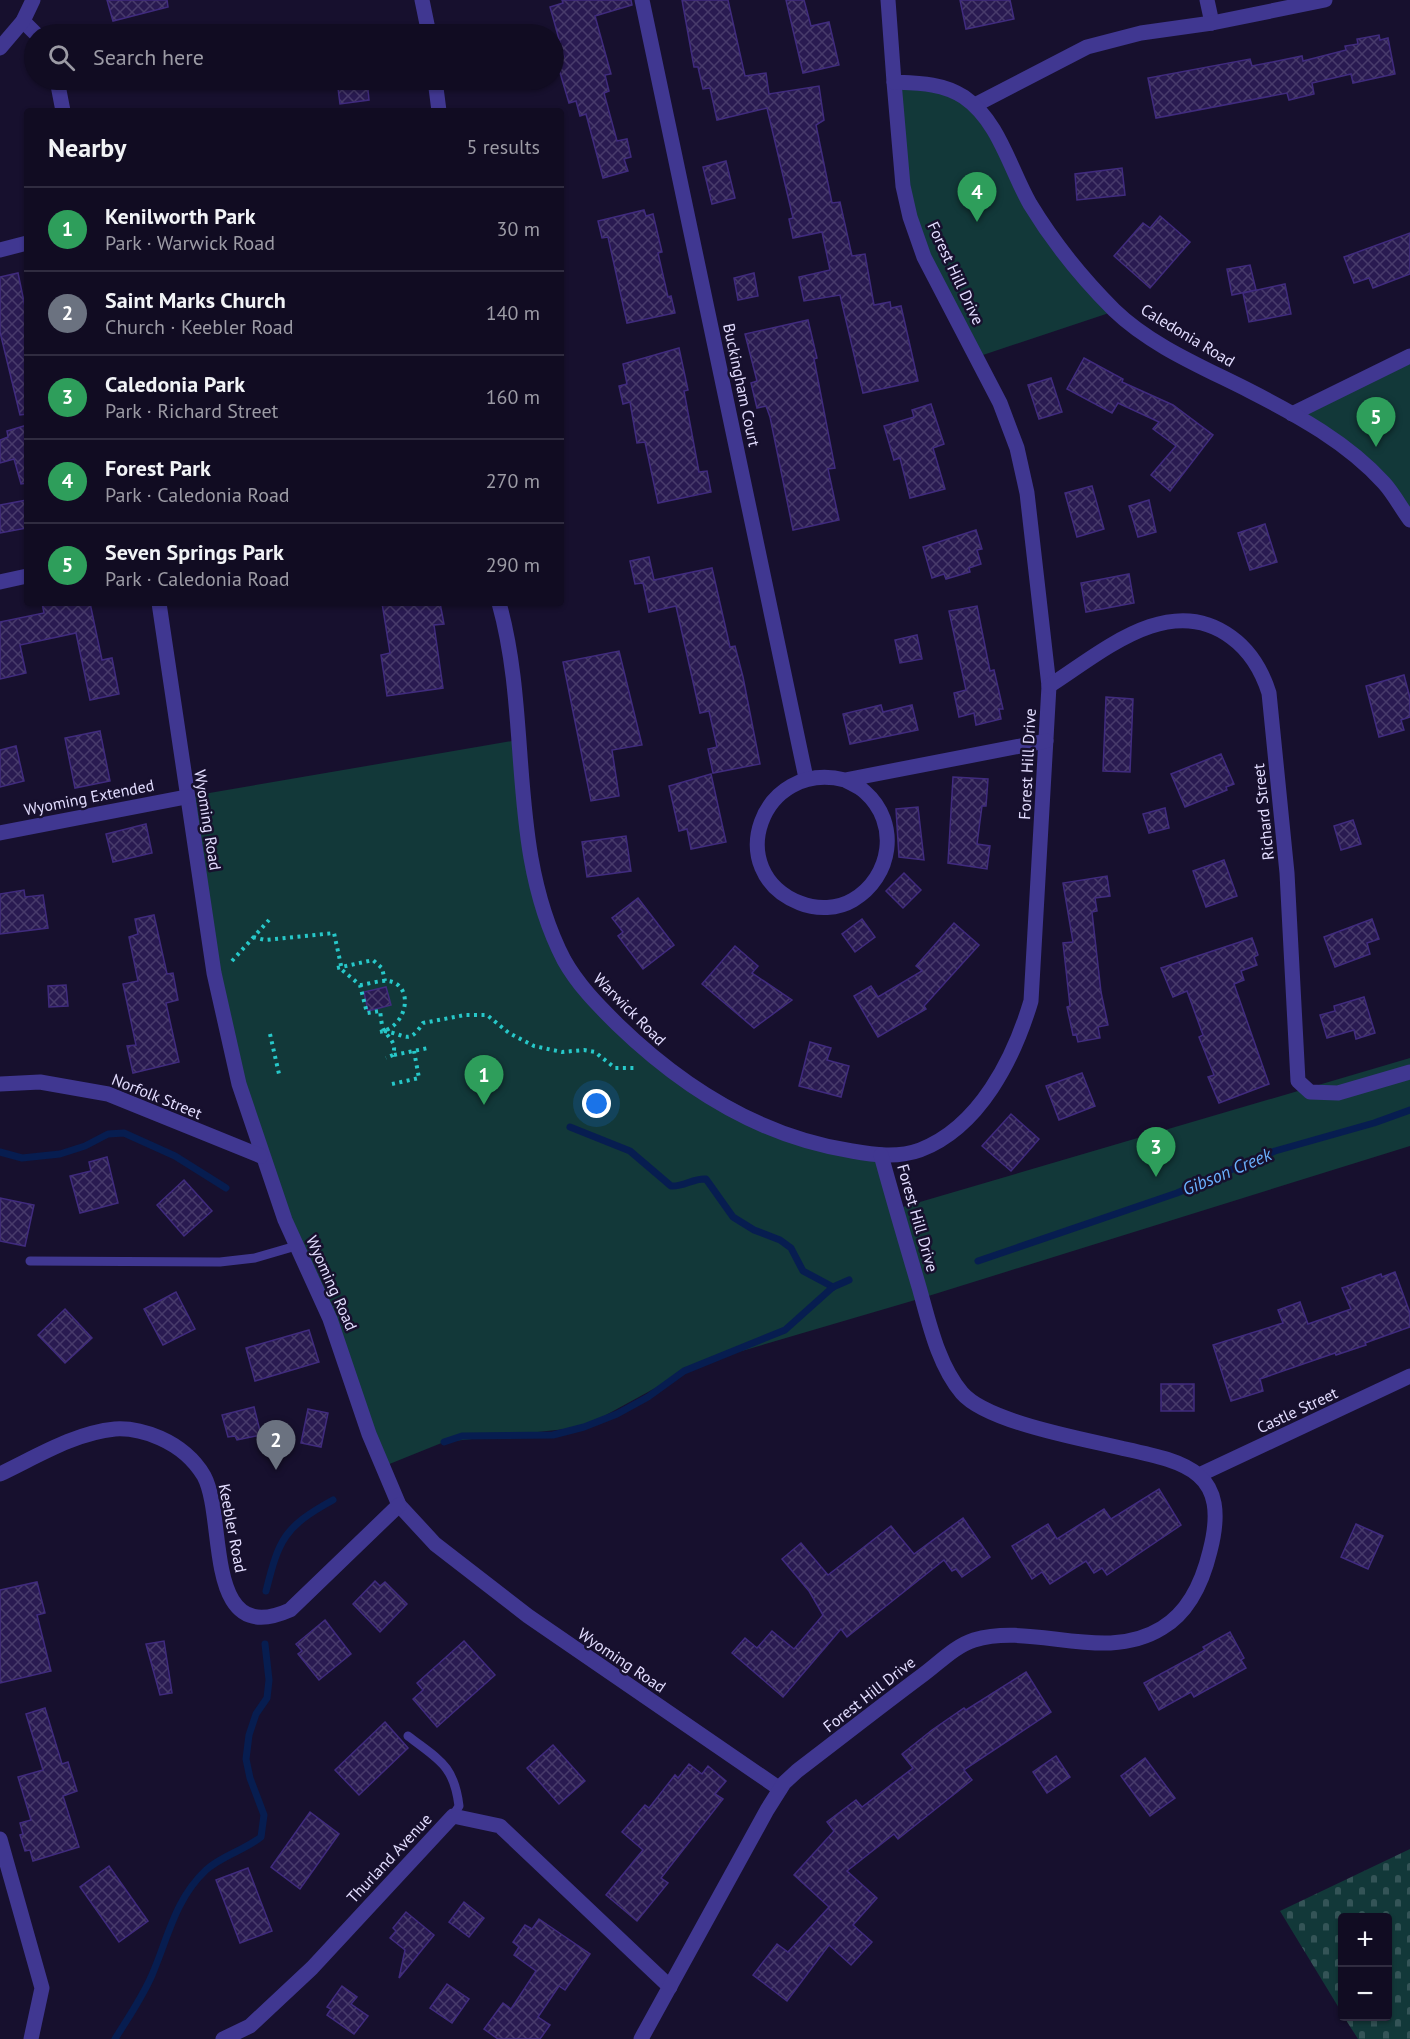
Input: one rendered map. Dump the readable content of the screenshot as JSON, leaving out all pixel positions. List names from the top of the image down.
{
  "streets": {
    "street": [
      "Forest Hill Drive",
      "Caledonia Road",
      "Buckingham Court",
      "Wyoming Extended",
      "Richard Street",
      "Wyoming Road",
      "Warwick Road",
      "Norfolk Street",
      "Castle Street",
      "Keebler Road",
      "Thurland Avenue"
    ]
  },
  "crossings": [
    ["Forest Hill Drive", "Caledonia Road"],
    ["Forest Hill Drive", "Richard Street"],
    ["Forest Hill Drive", "Wyoming Road"],
    ["Forest Hill Drive", "Warwick Road"],
    ["Forest Hill Drive", "Castle Street"],
    ["Forest Hill Drive", "Thurland Avenue"],
    ["Wyoming Extended", "Wyoming Road"],
    ["Wyoming Road", "Norfolk Street"],
    ["Wyoming Road", "Keebler Road"]
  ],
  "water": ["Gibson Creek"],
  "page": {
    "search": "Search here",
    "heading": ["Nearby", "5 results"],
    "pins": [
      "4",
      "5",
      "1",
      "3",
      "2"
    ],
    "list": [
      {
        "mark": "1",
        "name": "Kenilworth Park",
        "note": "Park · Warwick Road",
        "value": "30 m"
      },
      {
        "mark": "2",
        "name": "Saint Marks Church",
        "note": "Church · Keebler Road",
        "value": "140 m"
      },
      {
        "mark": "3",
        "name": "Caledonia Park",
        "note": "Park · Richard Street",
        "value": "160 m"
      },
      {
        "mark": "4",
        "name": "Forest Park",
        "note": "Park · Caledonia Road",
        "value": "270 m"
      },
      {
        "mark": "5",
        "name": "Seven Springs Park",
        "note": "Park · Caledonia Road",
        "value": "290 m"
      }
    ],
    "map_buttons": ["+", "−"]
  }
}
